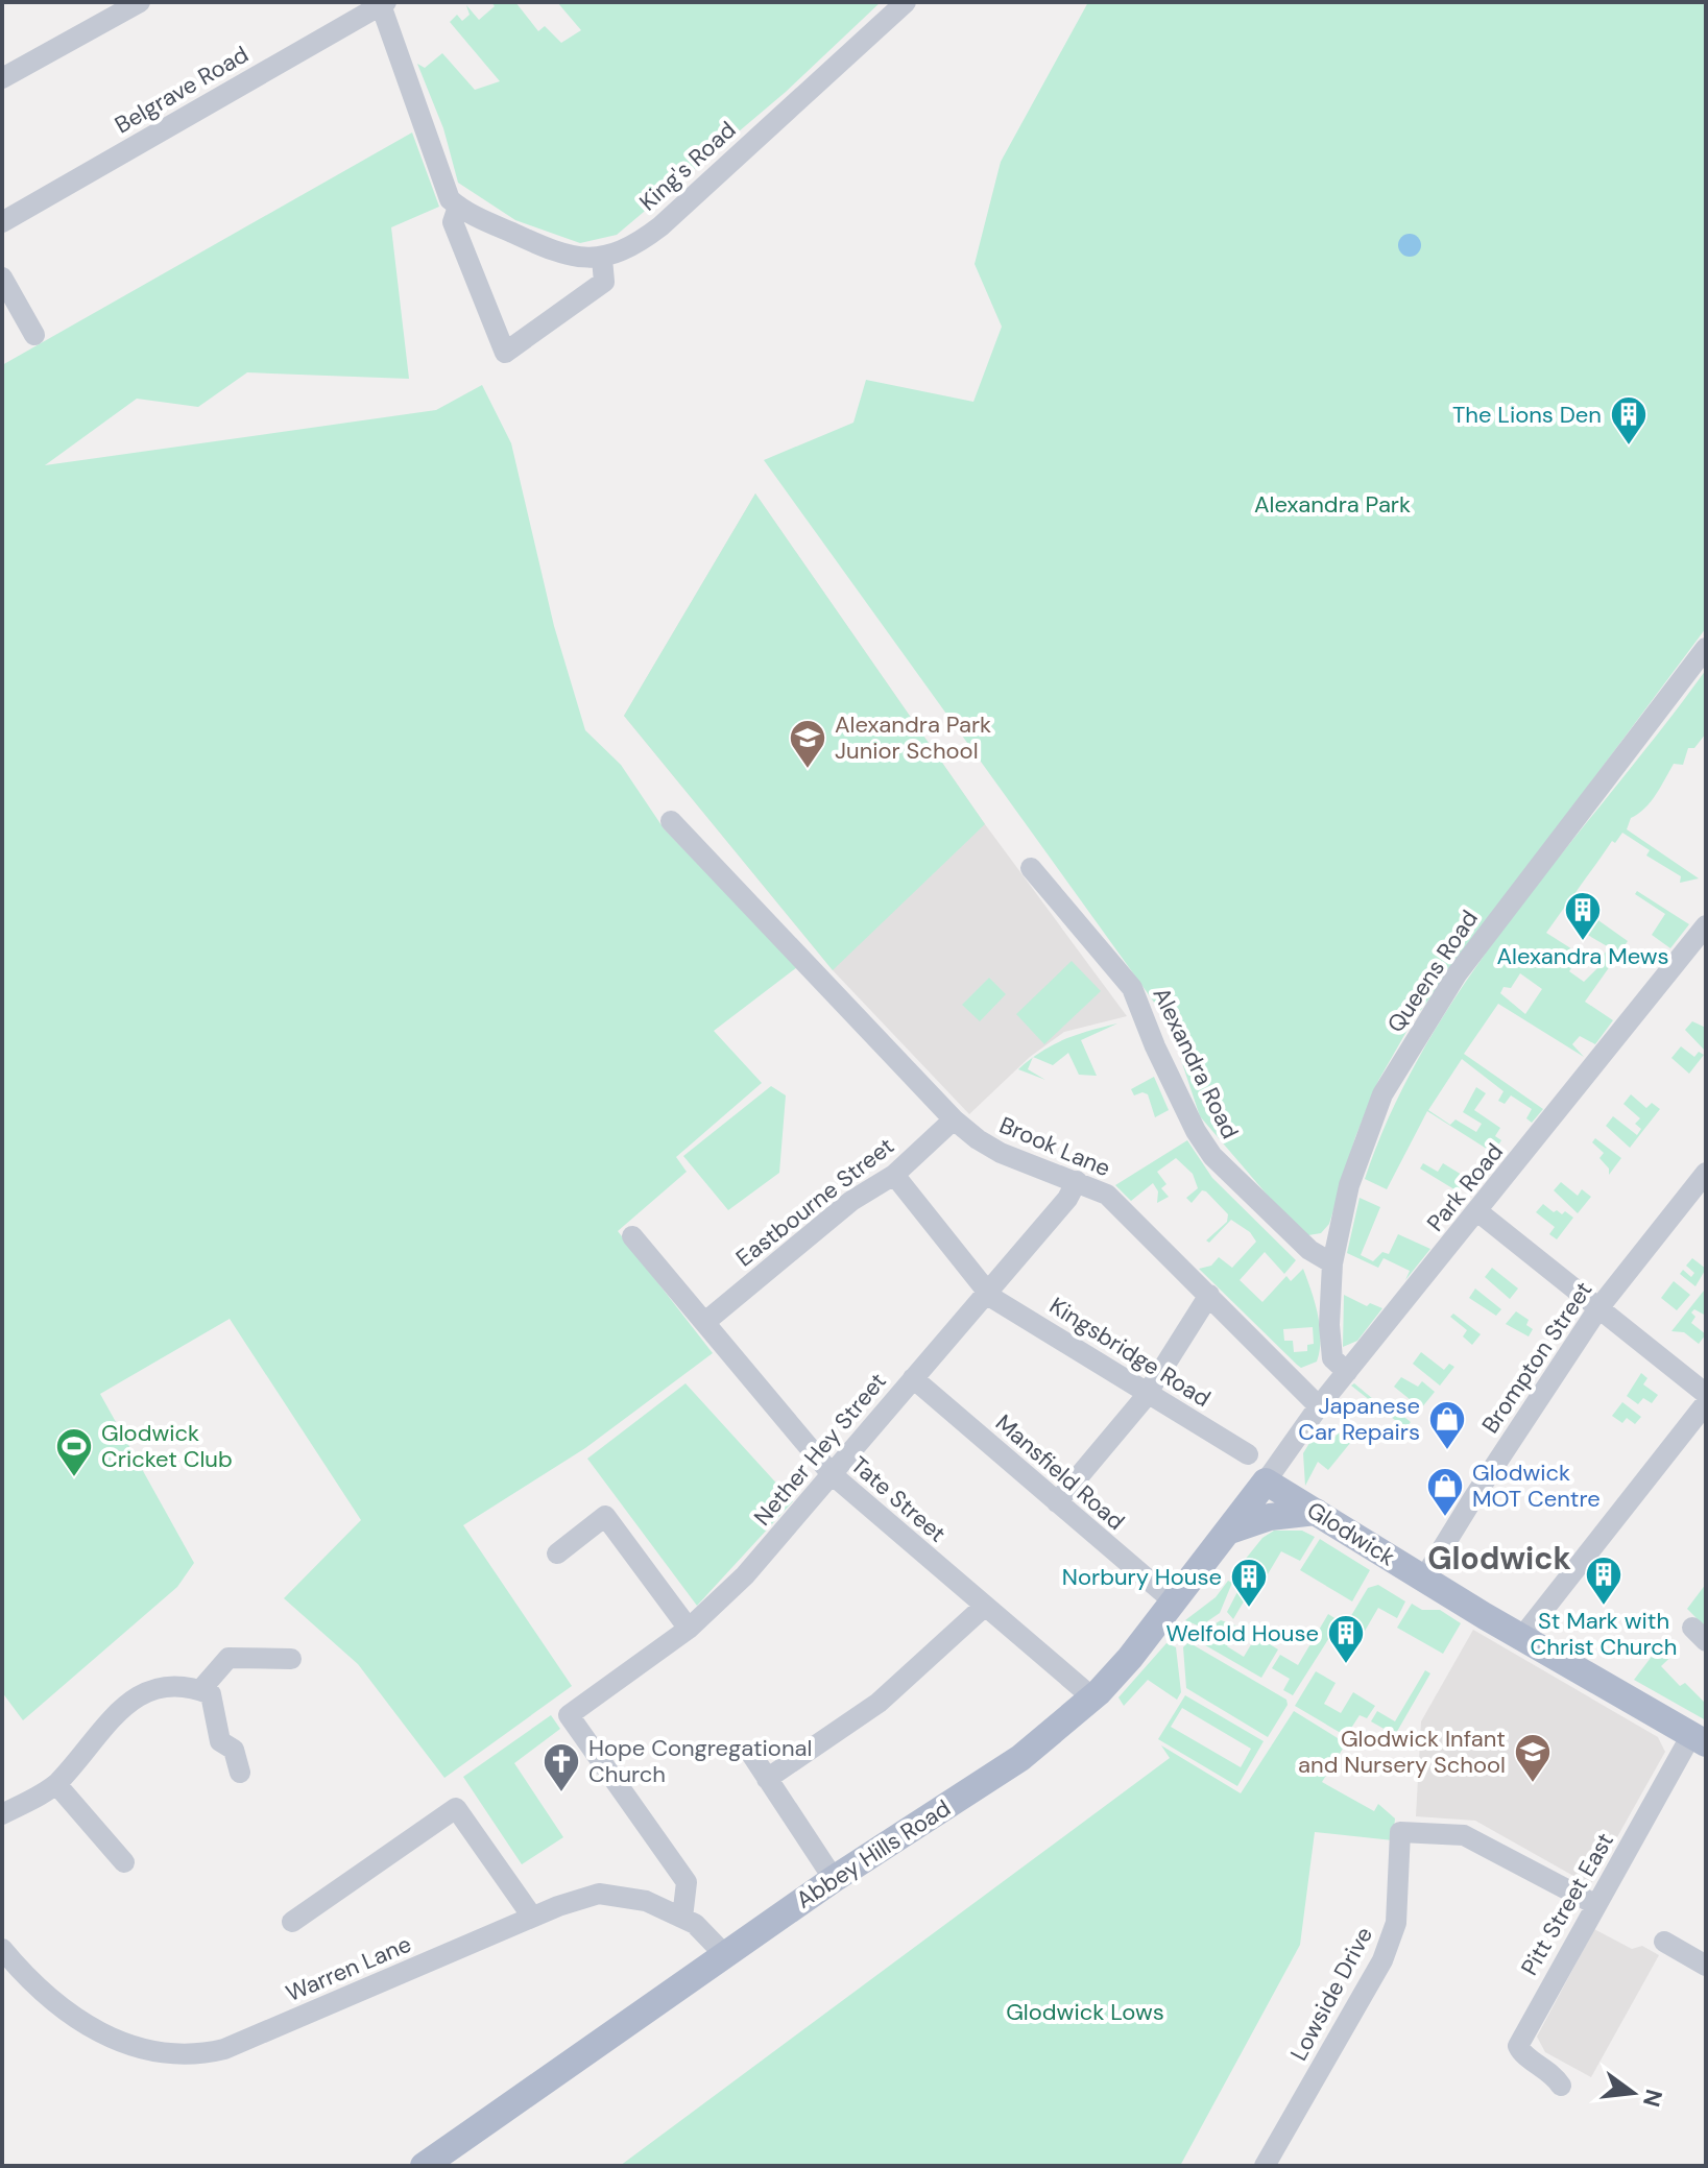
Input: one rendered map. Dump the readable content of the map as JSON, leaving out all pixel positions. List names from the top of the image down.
{
  "streets": {
    "main road": ["Glodwick", "Abbey Hills Road"],
    "street": [
      "Belgrave Road",
      "King's Road",
      "Queens Road",
      "Alexandra Road",
      "Brook Lane",
      "Park Road",
      "Eastbourne Street",
      "Kingsbridge Road",
      "Brompton Street",
      "Nether Hey Street",
      "Mansfield Road",
      "Tate Street",
      "Pitt Street East",
      "Warren Lane",
      "Lowside Drive"
    ]
  },
  "crossings": [
    ["Queens Road", "Alexandra Road"],
    ["Queens Road", "Park Road"],
    ["Brook Lane", "Park Road"],
    ["Brook Lane", "Eastbourne Street"],
    ["Brook Lane", "Nether Hey Street"],
    ["Park Road", "Glodwick"],
    ["Park Road", "Abbey Hills Road"],
    ["Eastbourne Street", "Kingsbridge Road"],
    ["Eastbourne Street", "Tate Street"],
    ["Kingsbridge Road", "Nether Hey Street"],
    ["Brompton Street", "Glodwick"],
    ["Nether Hey Street", "Mansfield Road"],
    ["Nether Hey Street", "Tate Street"],
    ["Nether Hey Street", "Warren Lane"],
    ["Mansfield Road", "Abbey Hills Road"],
    ["Tate Street", "Abbey Hills Road"],
    ["Glodwick", "Abbey Hills Road"],
    ["Glodwick", "Pitt Street East"],
    ["Abbey Hills Road", "Warren Lane"],
    ["Pitt Street East", "Lowside Drive"]
  ],
  "districts": ["Glodwick"],
  "parks": ["Alexandra Park", "Glodwick Lows"],
  "places": {
    "building": [
      "The Lions Den",
      "Alexandra Mews",
      "St Mark with Christ Church",
      "Norbury House",
      "Welfold House"
    ],
    "school or university": ["Alexandra Park Junior School", "Glodwick Infant and Nursery School"],
    "shop": ["Japanese Car Repairs", "Glodwick MOT Centre"],
    "sports": ["Glodwick Cricket Club"],
    "church": ["Hope Congregational Church"]
  },
  "north": "right"
}
